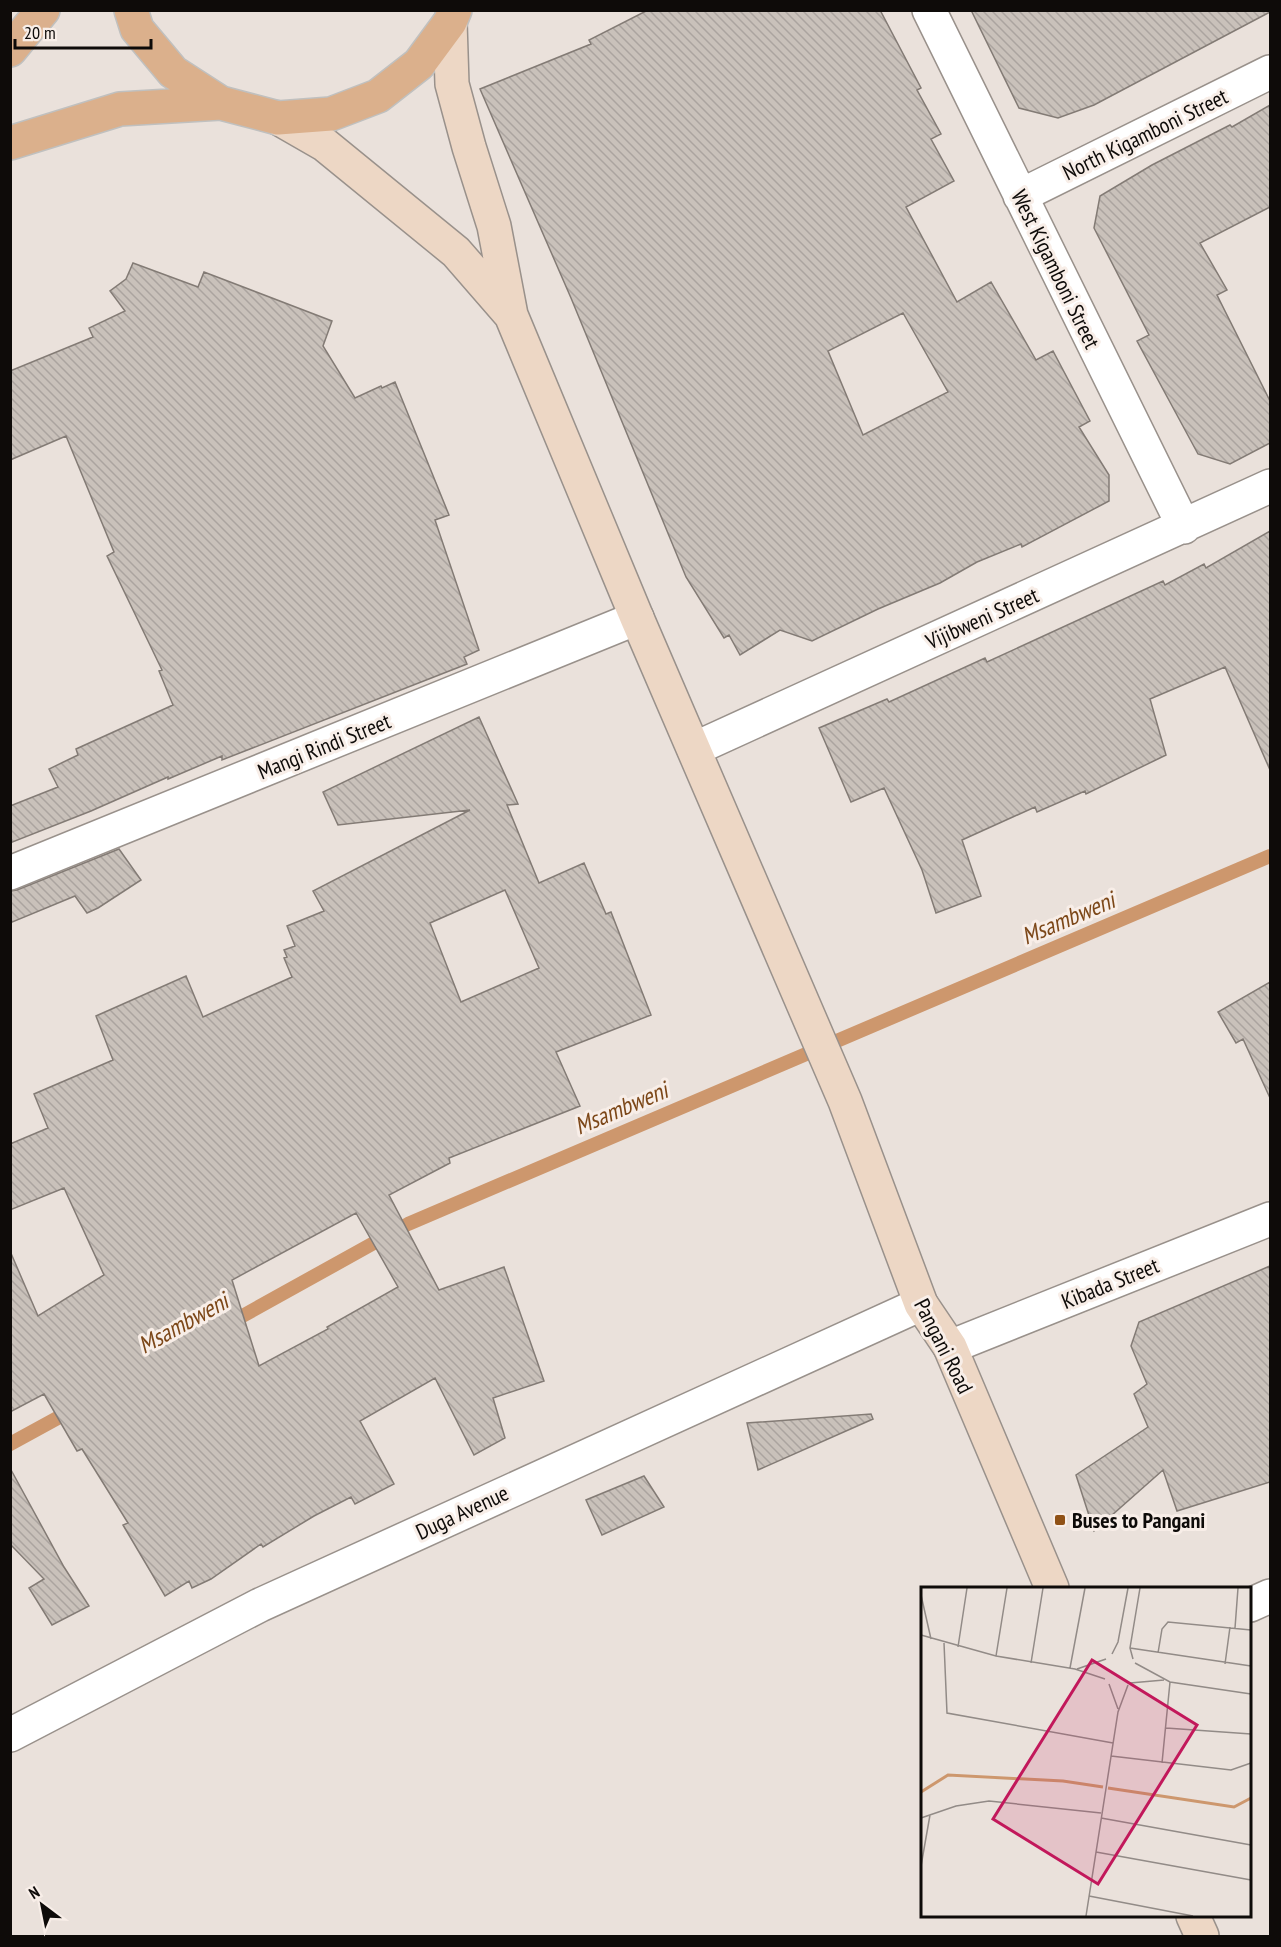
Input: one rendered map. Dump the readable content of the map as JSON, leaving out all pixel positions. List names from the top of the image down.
{
  "streets": {
    "main road": ["Pangani Road"],
    "street": [
      "North Kigamboni Street",
      "West Kigamboni Street",
      "Vijibweni Street",
      "Mangi Rindi Street",
      "Kibada Street",
      "Duga Avenue"
    ]
  },
  "crossings": [
    ["North Kigamboni Street", "West Kigamboni Street"],
    ["West Kigamboni Street", "Vijibweni Street"],
    ["Vijibweni Street", "Pangani Road"],
    ["Mangi Rindi Street", "Pangani Road"],
    ["Kibada Street", "Pangani Road"],
    ["Pangani Road", "Duga Avenue"]
  ],
  "water": ["Msambweni"],
  "places": {
    "transit": ["Buses to Pangani"]
  },
  "scale_bar": "20 m",
  "north": "top left"
}
